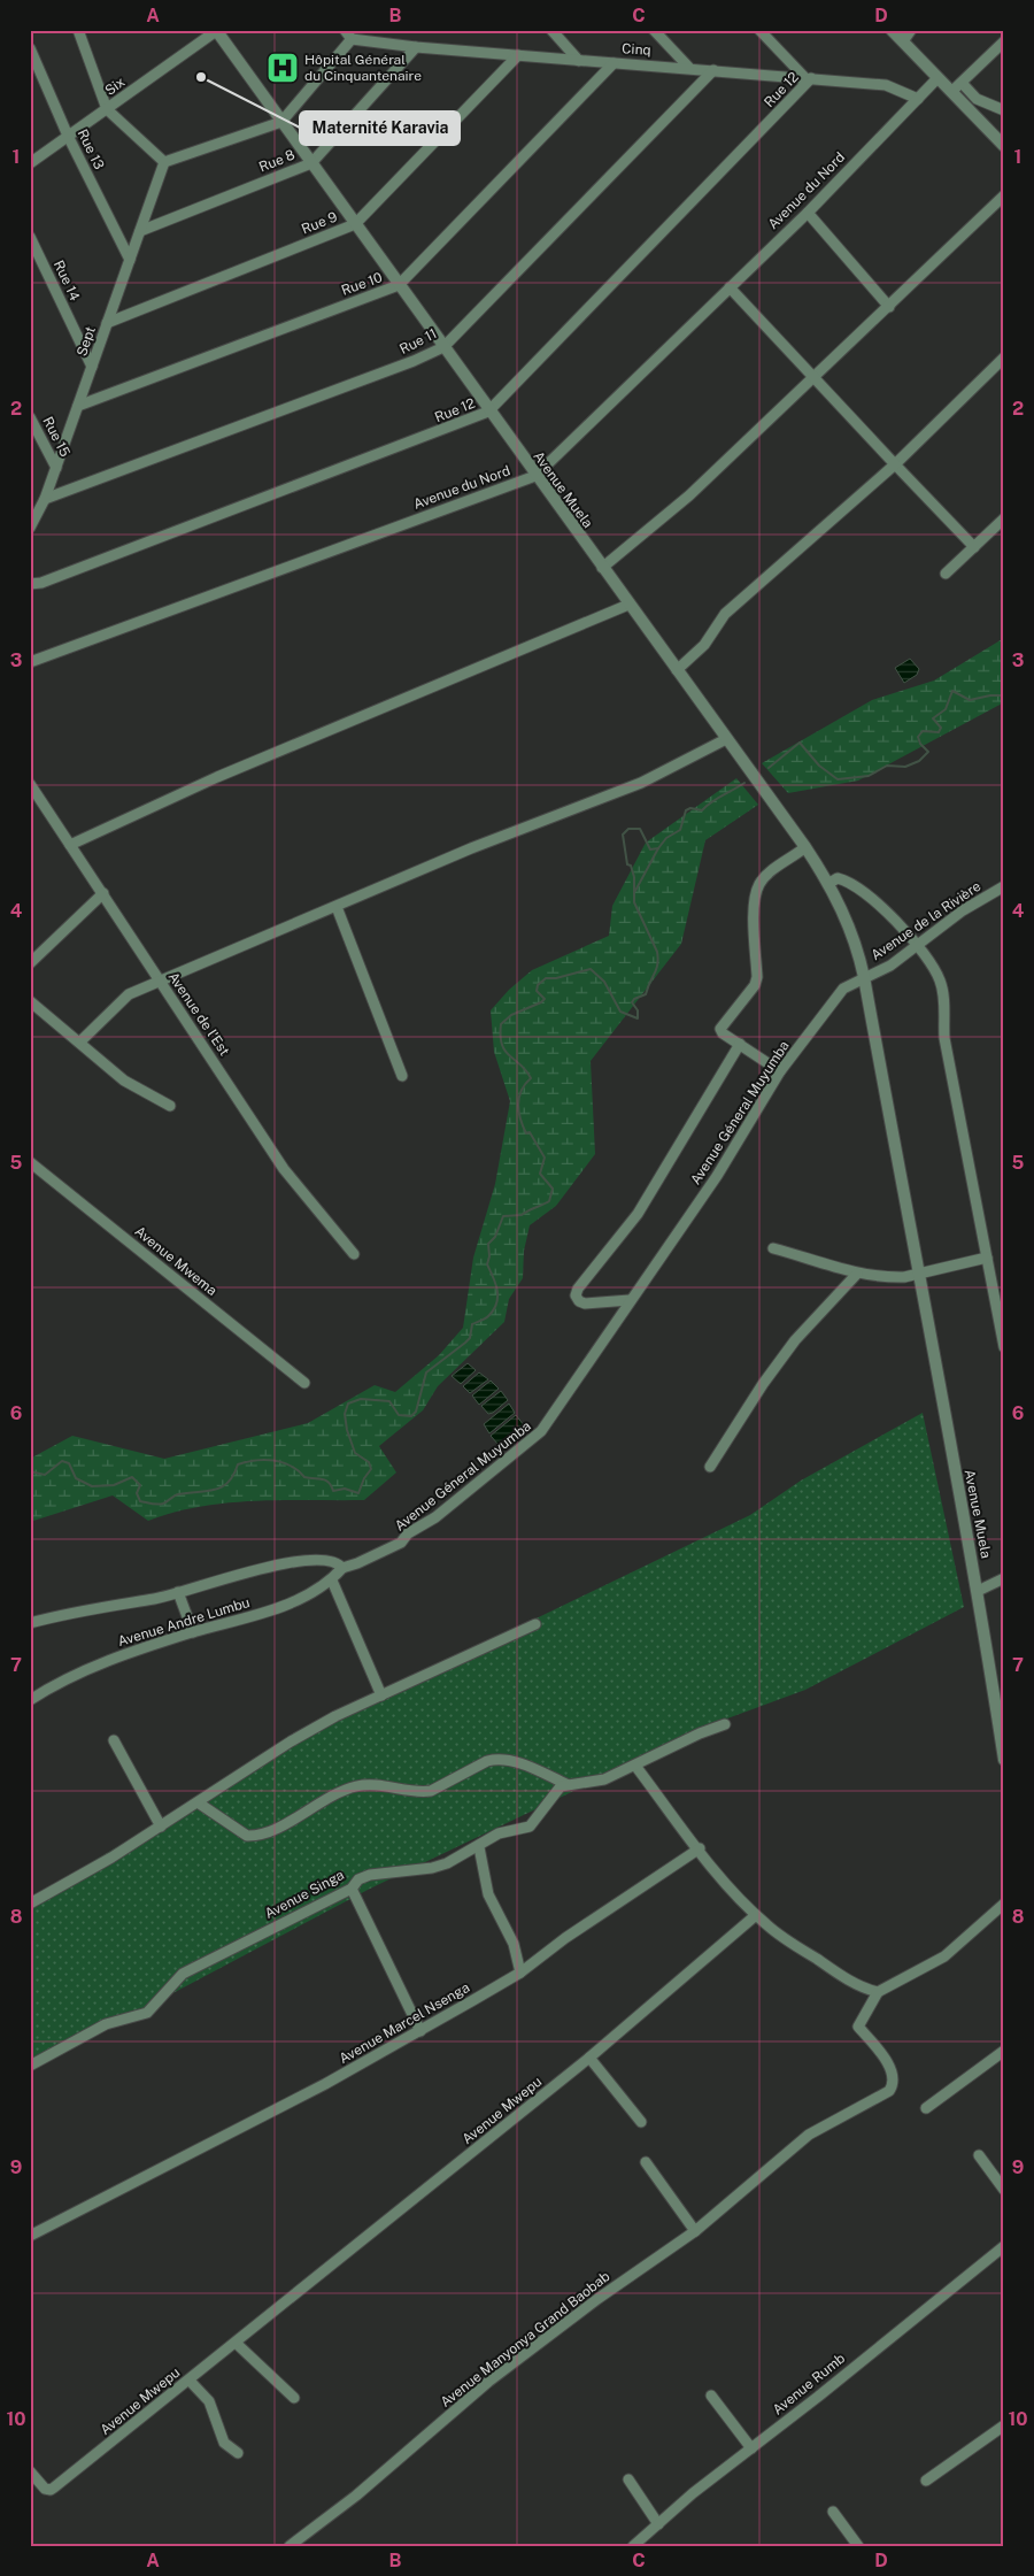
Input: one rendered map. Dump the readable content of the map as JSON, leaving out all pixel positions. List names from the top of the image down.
{
  "streets": {
    "street": [
      "Cinq",
      "Six",
      "Rue 12",
      "Rue 13",
      "Rue 8",
      "Avenue du Nord",
      "Rue 9",
      "Rue 14",
      "Rue 10",
      "Sept",
      "Rue 11",
      "Rue 15",
      "Avenue Muela",
      "Avenue de la Rivière",
      "Avenue de l'Est",
      "Avenue Géneral Muyumba",
      "Avenue Mwema",
      "Avenue Andre Lumbu",
      "Avenue Singa",
      "Avenue Marcel Nsenga",
      "Avenue Mwepu",
      "Avenue Manyonya Grand Baobab",
      "Avenue Rumb"
    ]
  },
  "crossings": [
    ["Cinq", "Rue 12"],
    ["Cinq", "Rue 8"],
    ["Cinq", "Avenue du Nord"],
    ["Cinq", "Rue 9"],
    ["Cinq", "Rue 10"],
    ["Cinq", "Rue 11"],
    ["Six", "Rue 13"],
    ["Six", "Avenue Muela"],
    ["Rue 12", "Avenue Muela"],
    ["Rue 13", "Sept"],
    ["Rue 8", "Sept"],
    ["Rue 8", "Avenue Muela"],
    ["Avenue du Nord", "Avenue Muela"],
    ["Rue 9", "Sept"],
    ["Rue 9", "Avenue Muela"],
    ["Rue 14", "Sept"],
    ["Rue 10", "Sept"],
    ["Rue 10", "Avenue Muela"],
    ["Sept", "Rue 11"],
    ["Sept", "Rue 15"],
    ["Rue 11", "Avenue Muela"],
    ["Avenue Muela", "Avenue de la Rivière"],
    ["Avenue Muela", "Avenue Géneral Muyumba"],
    ["Avenue de la Rivière", "Avenue Géneral Muyumba"],
    ["Avenue Géneral Muyumba", "Avenue Andre Lumbu"]
  ],
  "places": {
    "hospital": ["Hôpital Général du Cinquantenaire"],
    "other": ["Maternité Karavia"]
  },
  "grid": {
    "columns": [
      "A",
      "B",
      "C",
      "D"
    ],
    "rows": [
      "1",
      "2",
      "3",
      "4",
      "5",
      "6",
      "7",
      "8",
      "9",
      "10"
    ]
  }
}
